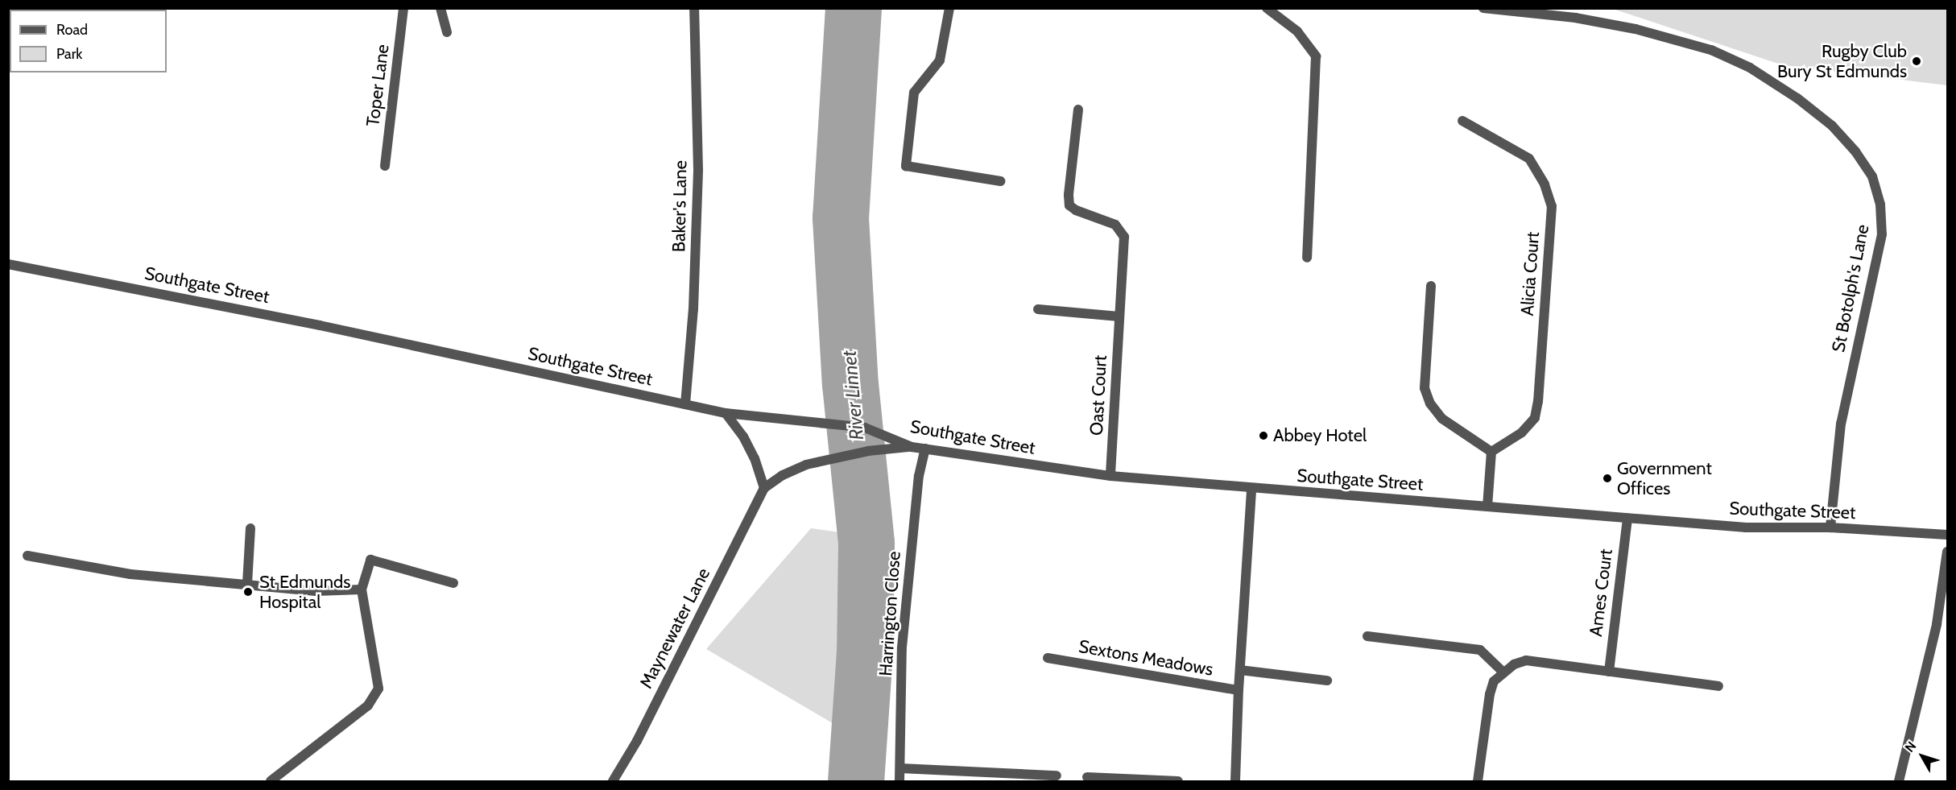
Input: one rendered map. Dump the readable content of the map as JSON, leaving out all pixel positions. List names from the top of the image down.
{
  "streets": {
    "street": [
      "Toper Lane",
      "Baker's Lane",
      "Alicia Court",
      "Southgate Street",
      "St Botolph's Lane",
      "Oast Court",
      "Ames Court",
      "Harrington Close",
      "Maynewater Lane",
      "Sextons Meadows"
    ]
  },
  "crossings": [
    ["Baker's Lane", "Southgate Street"],
    ["Southgate Street", "St Botolph's Lane"],
    ["Southgate Street", "Oast Court"],
    ["Southgate Street", "Ames Court"],
    ["Southgate Street", "Harrington Close"],
    ["Southgate Street", "Maynewater Lane"],
    ["Southgate Street", "Sextons Meadows"]
  ],
  "water": ["River Linnet"],
  "places": [
    "Rugby Club Bury St Edmunds",
    "Abbey Hotel",
    "Government Offices",
    "St Edmunds Hospital"
  ],
  "legend": ["Road", "Park"],
  "north": "top left"
}
